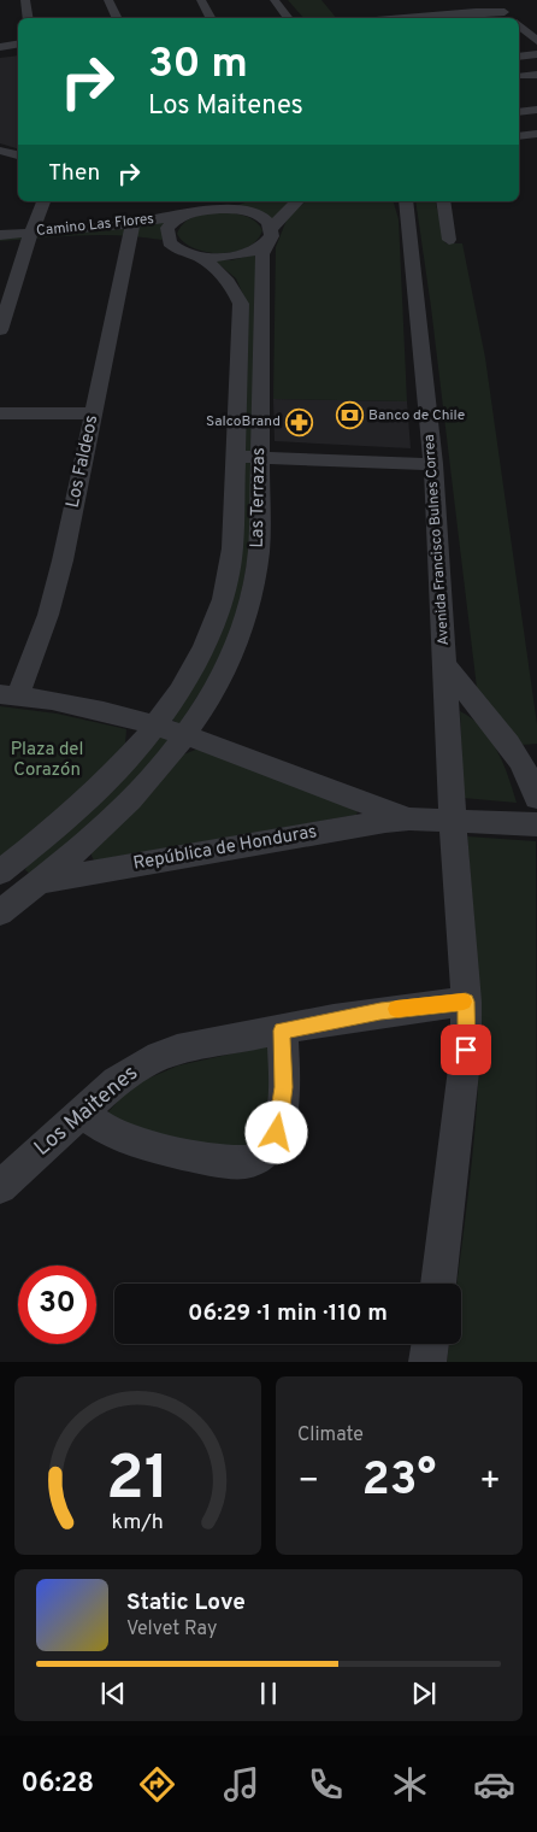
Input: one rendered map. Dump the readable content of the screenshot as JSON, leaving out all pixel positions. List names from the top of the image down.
{
  "streets": {
    "street": [
      "Camino Las Flores",
      "Los Faldeos",
      "Las Terrazas",
      "Avenida Francisco Bulnes Correa",
      "República de Honduras",
      "Los Maitenes"
    ]
  },
  "crossings": [
    ["Camino Las Flores", "Los Faldeos"],
    ["Los Faldeos", "República de Honduras"],
    ["Las Terrazas", "República de Honduras"],
    ["Avenida Francisco Bulnes Correa", "República de Honduras"],
    ["Avenida Francisco Bulnes Correa", "Los Maitenes"]
  ],
  "parks": ["Plaza del Corazón"],
  "places": {
    "bank": ["Banco de Chile"],
    "pharmacy": ["SalcoBrand"]
  },
  "page": {
    "turn": ["30 m", "Los Maitenes"],
    "then": "Then",
    "limit": "30",
    "trip": "06:29 · 1 min · 110 m",
    "tile": "Climate",
    "heat": ["−", "23°", "+"],
    "song": ["Static Love", "Velvet Ray"],
    "tabs": "06:28",
    "gauge": ["21", "km/h"]
  }
}
